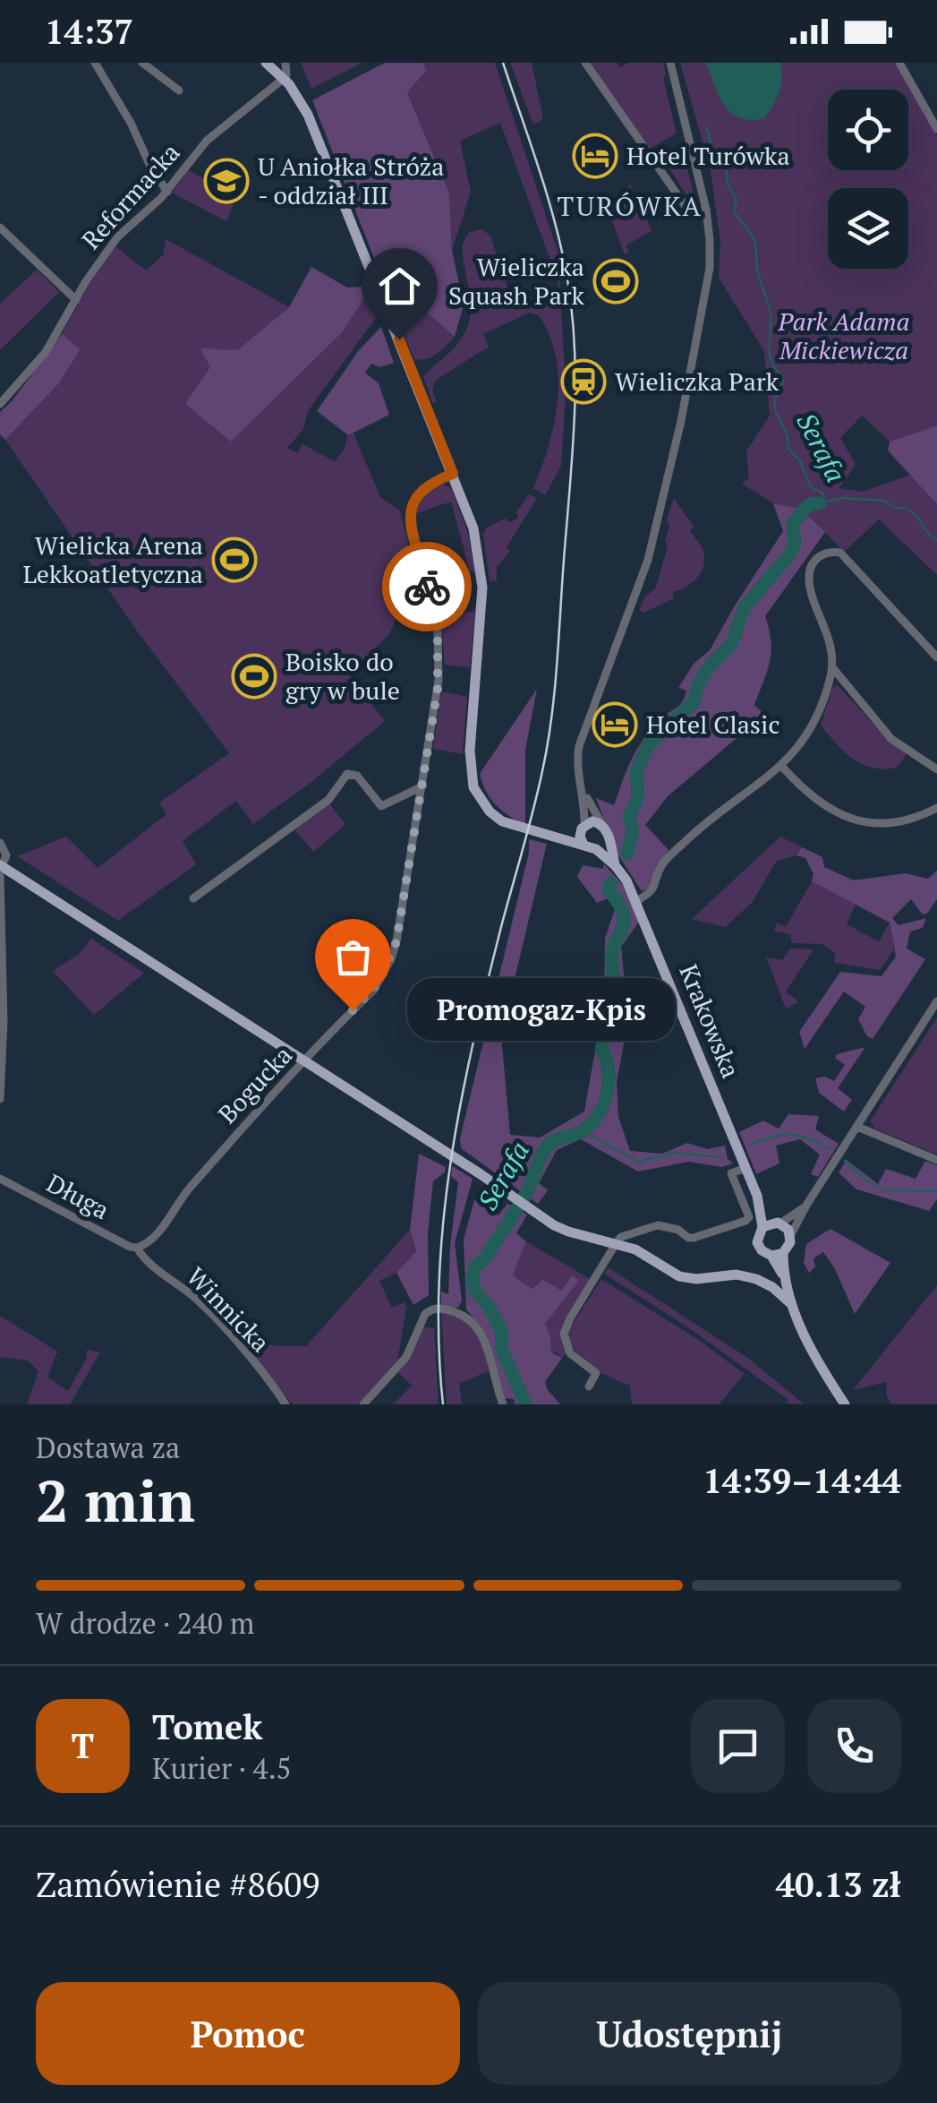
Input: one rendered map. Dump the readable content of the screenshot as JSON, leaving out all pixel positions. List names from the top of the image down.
{
  "streets": {
    "main road": ["Krakowska"],
    "street": [
      "Reformacka",
      "Bogucka",
      "Długa",
      "Winnicka"
    ]
  },
  "crossings": [
    ["Bogucka", "Długa"],
    ["Bogucka", "Winnicka"],
    ["Długa", "Winnicka"]
  ],
  "districts": ["TURÓWKA"],
  "water": ["Serafa"],
  "parks": ["Park Adama Mickiewicza"],
  "places": {
    "hotel": ["Hotel Turówka", "Hotel Clasic"],
    "school or university": ["U Aniołka Stróża - oddział III"],
    "sports": ["Wieliczka Squash Park", "Wielicka Arena Lekkoatletyczna", "Boisko do gry w bule"],
    "station": ["Wieliczka Park"],
    "other": ["Promogaz-Kpis"]
  },
  "page": {
    "status": "14:37",
    "bubble": "Promogaz-Kpis",
    "heading": ["2 min", "Dostawa za", "14:39–14:44"],
    "panel": [
      "Tomek",
      "Kurier · 4.5",
      "Zamówienie #8609",
      "40.13 zł"
    ],
    "bar": "W drodze · 240 m",
    "round": "T",
    "buttons": ["Pomoc", "Udostępnij"]
  }
}
